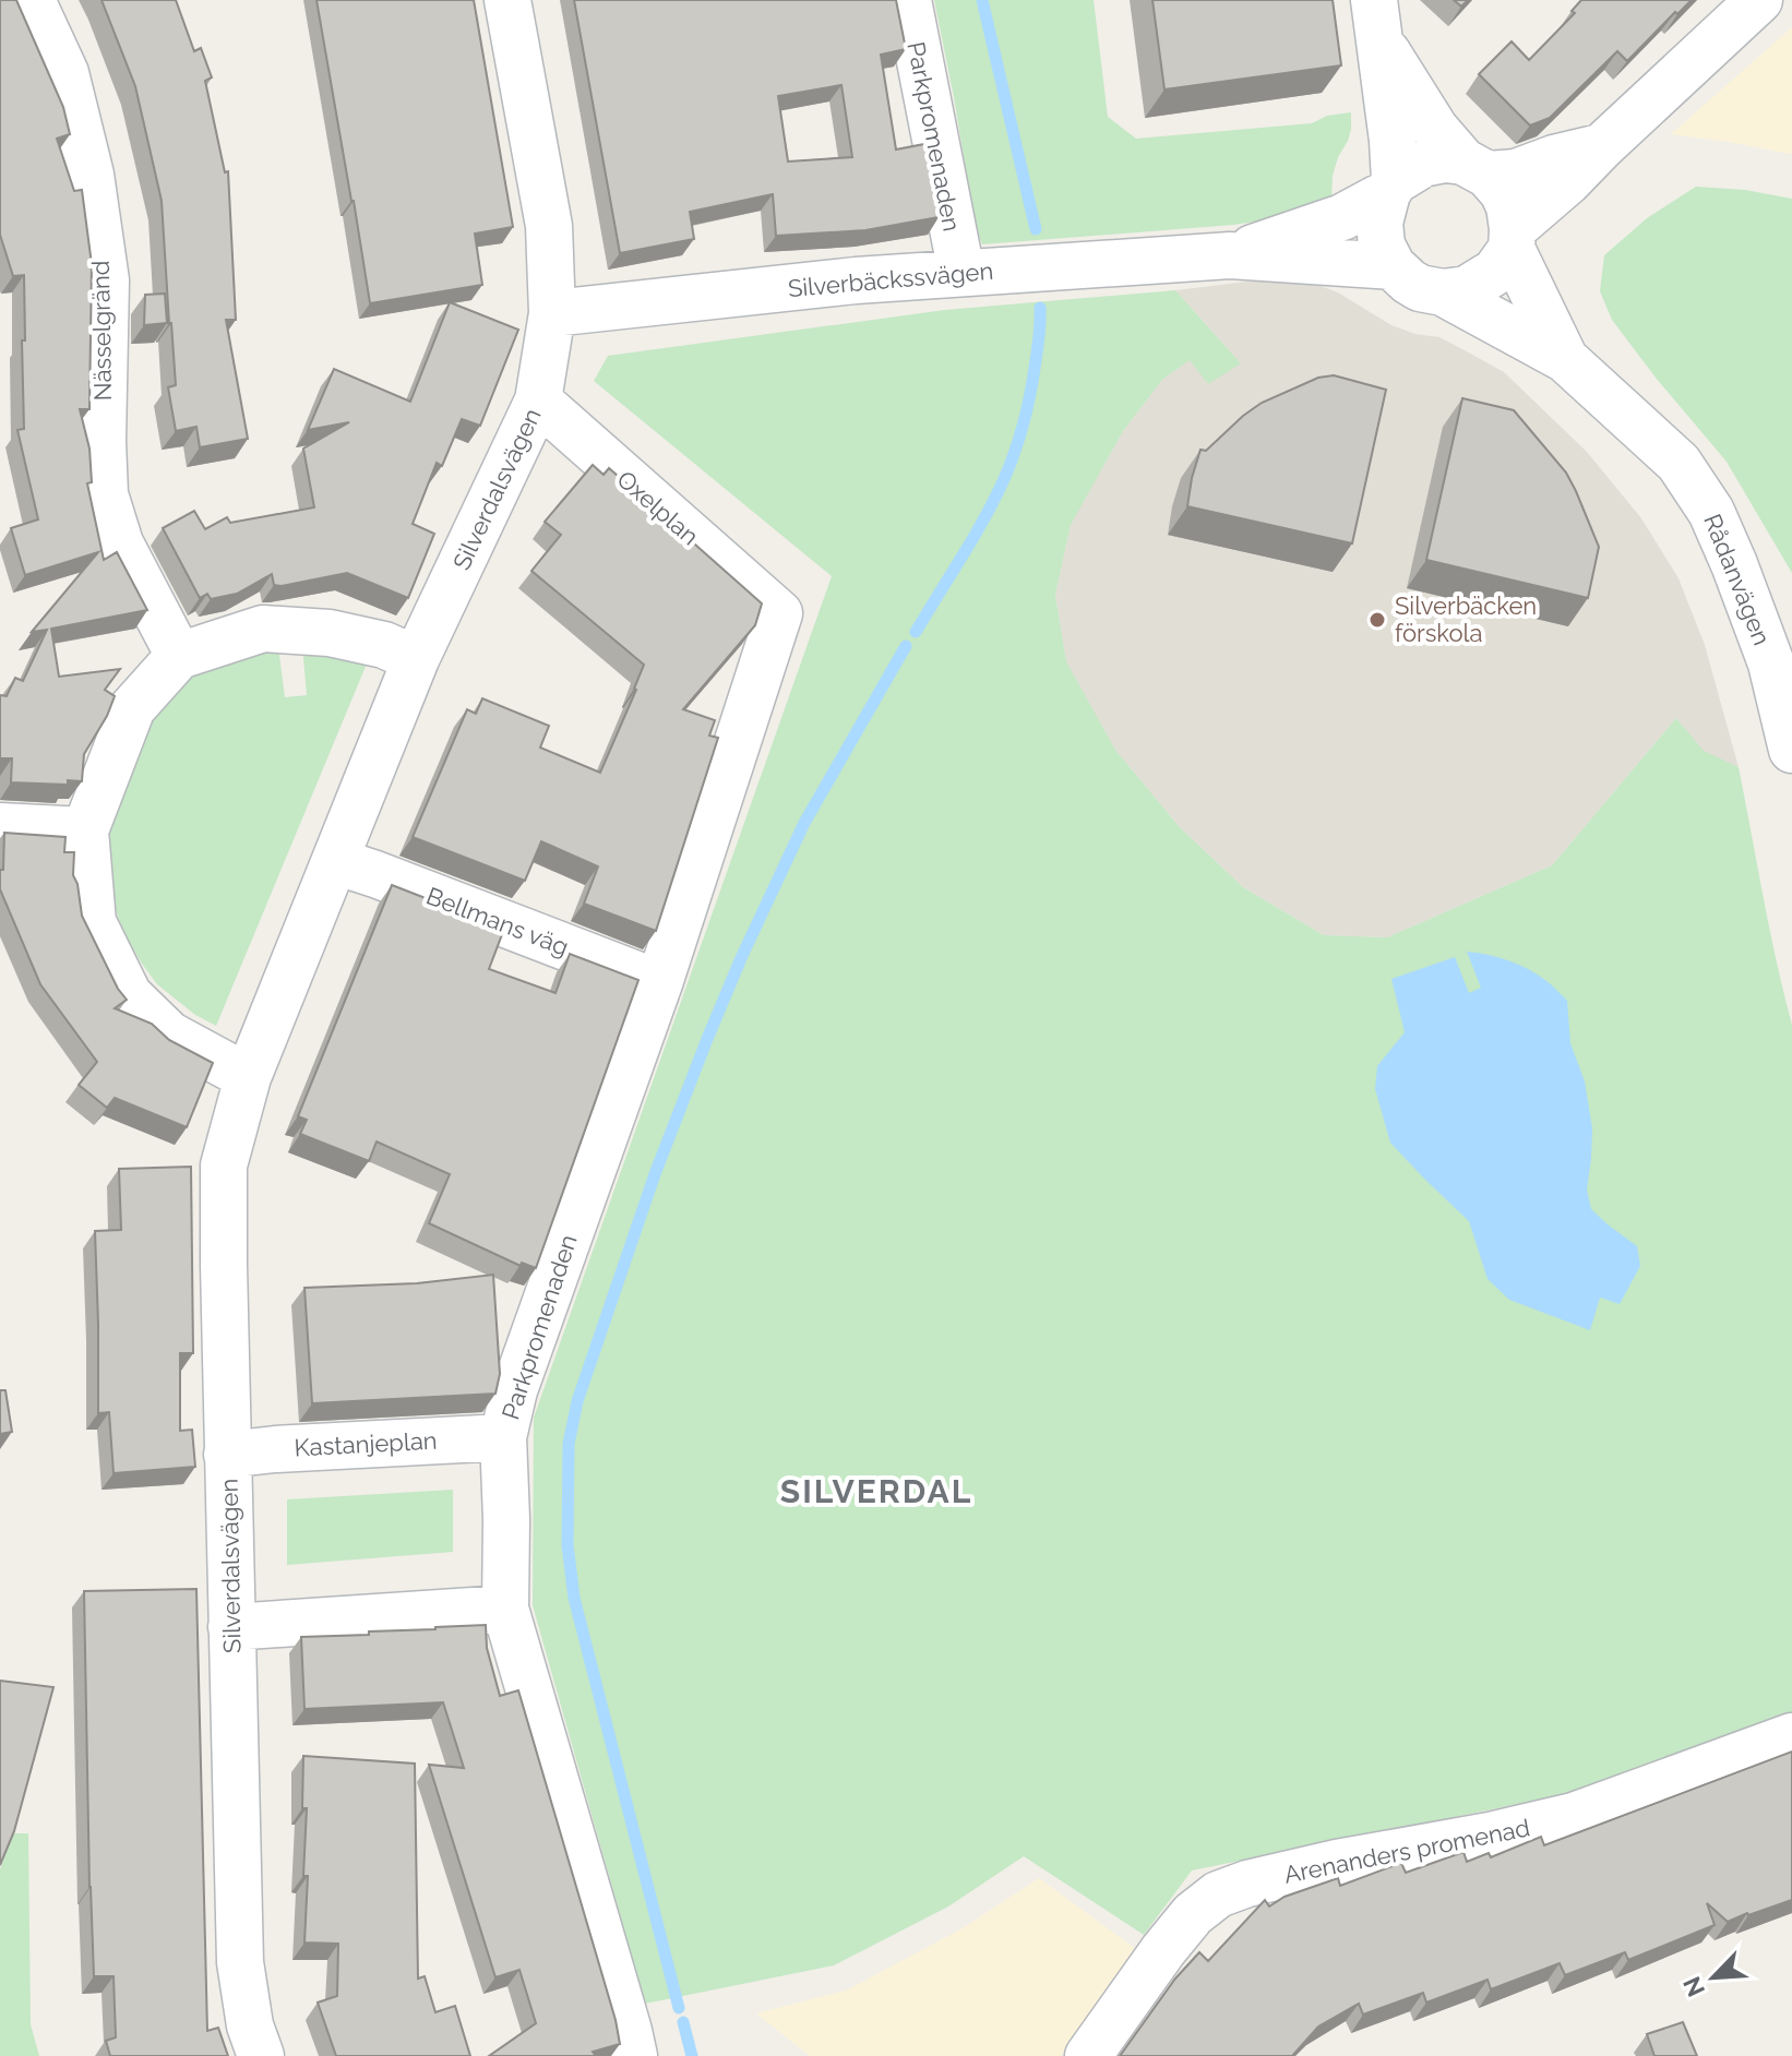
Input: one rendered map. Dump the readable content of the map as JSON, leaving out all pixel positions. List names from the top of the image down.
{
  "streets": {
    "street": [
      "Parkpromenaden",
      "Silverbäckssvägen",
      "Nässelgränd",
      "Silverdalsvägen",
      "Oxelplan",
      "Rådanvägen",
      "Bellmans väg",
      "Kastanjeplan",
      "Arenanders promenad"
    ]
  },
  "crossings": [
    ["Parkpromenaden", "Silverbäckssvägen"],
    ["Parkpromenaden", "Oxelplan"],
    ["Parkpromenaden", "Bellmans väg"],
    ["Parkpromenaden", "Kastanjeplan"],
    ["Silverbäckssvägen", "Silverdalsvägen"],
    ["Silverbäckssvägen", "Rådanvägen"],
    ["Silverdalsvägen", "Oxelplan"],
    ["Silverdalsvägen", "Bellmans väg"],
    ["Silverdalsvägen", "Kastanjeplan"]
  ],
  "districts": ["SILVERDAL"],
  "places": ["Silverbäcken förskola"],
  "north": "bottom left"
}
